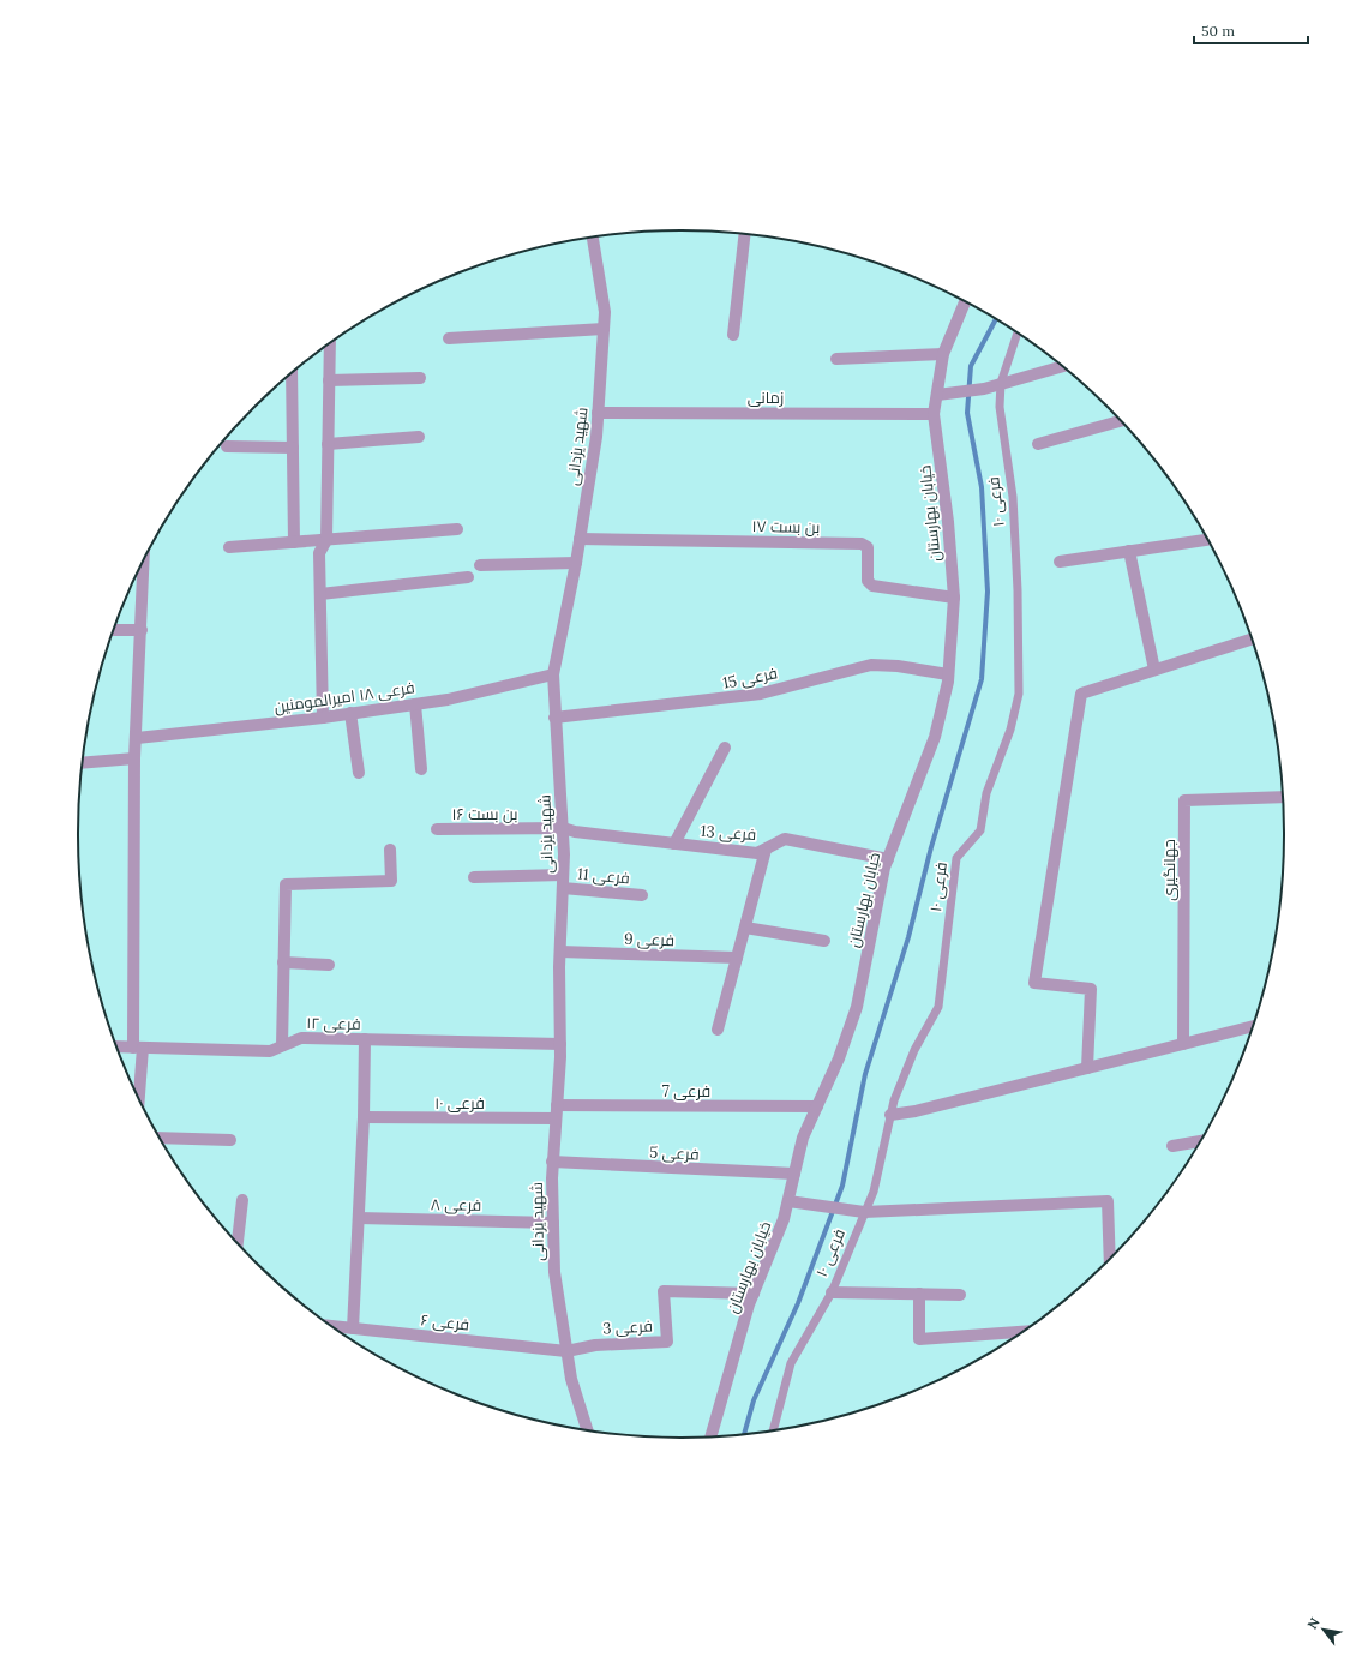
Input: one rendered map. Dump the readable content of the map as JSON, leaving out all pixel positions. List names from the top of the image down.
{
  "streets": {
    "street": [
      "زمانی",
      "شهید یزدانی",
      "فرعی ۱۰",
      "خیابان بهارستان",
      "بن بست ۱۷",
      "فرعی 15",
      "فرعی ۱۸ امیرالمومنین",
      "بن بست ۱۶",
      "فرعی 13",
      "جهانگیری",
      "فرعی 11",
      "فرعی 9",
      "فرعی ۱۲",
      "فرعی 7",
      "فرعی 5",
      "فرعی ۸",
      "فرعی ۶",
      "فرعی 3"
    ]
  },
  "crossings": [
    ["زمانی", "شهید یزدانی"],
    ["زمانی", "خیابان بهارستان"],
    ["شهید یزدانی", "فرعی ۱۰"],
    ["شهید یزدانی", "بن بست ۱۷"],
    ["شهید یزدانی", "فرعی 15"],
    ["شهید یزدانی", "فرعی ۱۸ امیرالمومنین"],
    ["شهید یزدانی", "بن بست ۱۶"],
    ["شهید یزدانی", "فرعی 13"],
    ["شهید یزدانی", "فرعی 11"],
    ["شهید یزدانی", "فرعی 9"],
    ["شهید یزدانی", "فرعی ۱۲"],
    ["شهید یزدانی", "فرعی 7"],
    ["شهید یزدانی", "فرعی 5"],
    ["شهید یزدانی", "فرعی ۸"],
    ["شهید یزدانی", "فرعی ۶"],
    ["شهید یزدانی", "فرعی 3"],
    ["خیابان بهارستان", "بن بست ۱۷"],
    ["خیابان بهارستان", "فرعی 15"],
    ["خیابان بهارستان", "فرعی 13"],
    ["خیابان بهارستان", "فرعی 7"],
    ["خیابان بهارستان", "فرعی 5"],
    ["خیابان بهارستان", "فرعی 3"],
    ["بن بست ۱۶", "فرعی 13"],
    ["فرعی ۶", "فرعی 3"]
  ],
  "scale_bar": "50 m",
  "north": "top left"
}
